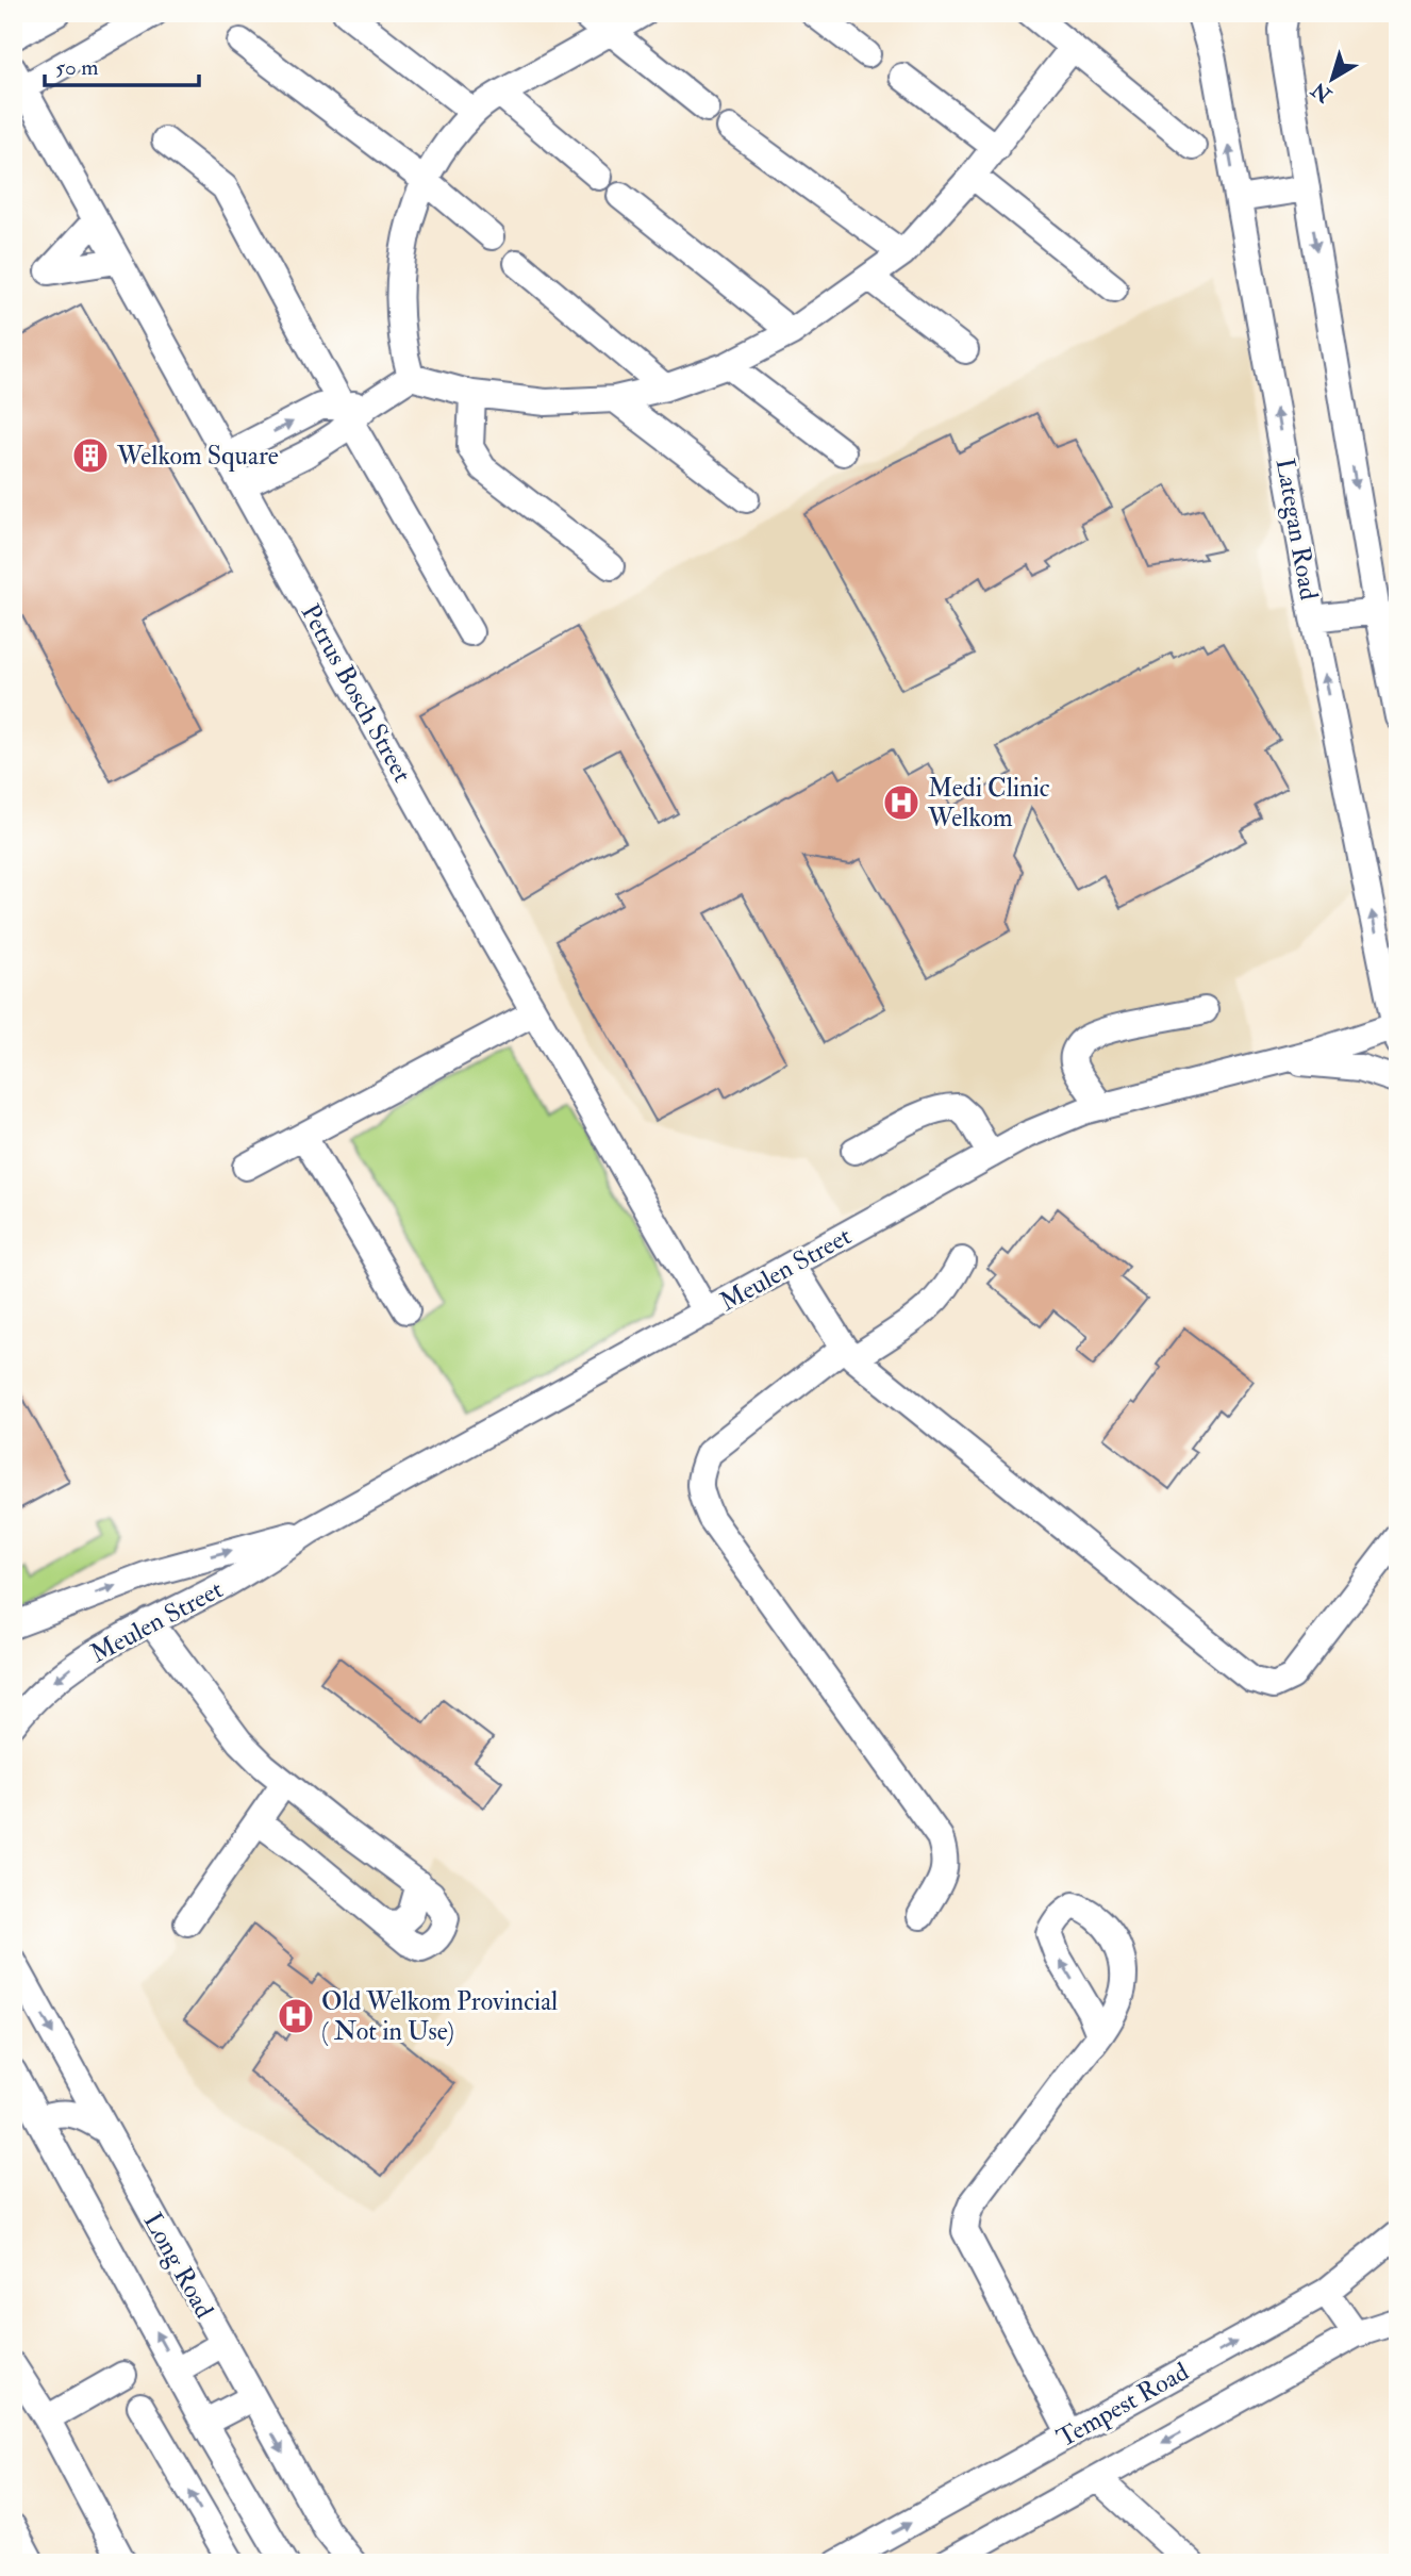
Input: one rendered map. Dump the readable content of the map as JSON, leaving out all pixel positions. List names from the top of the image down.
{
  "streets": {
    "street": [
      "Lategan Road",
      "Petrus Bosch Street",
      "Meulen Street",
      "Long Road",
      "Tempest Road"
    ]
  },
  "crossings": [
    ["Lategan Road", "Meulen Street"],
    ["Petrus Bosch Street", "Meulen Street"]
  ],
  "places": {
    "building": ["Welkom Square"],
    "hospital": ["Medi Clinic Welkom", "Old Welkom Provincial ( Not in Use)"]
  },
  "scale_bar": "50 m",
  "north": "bottom left"
}
